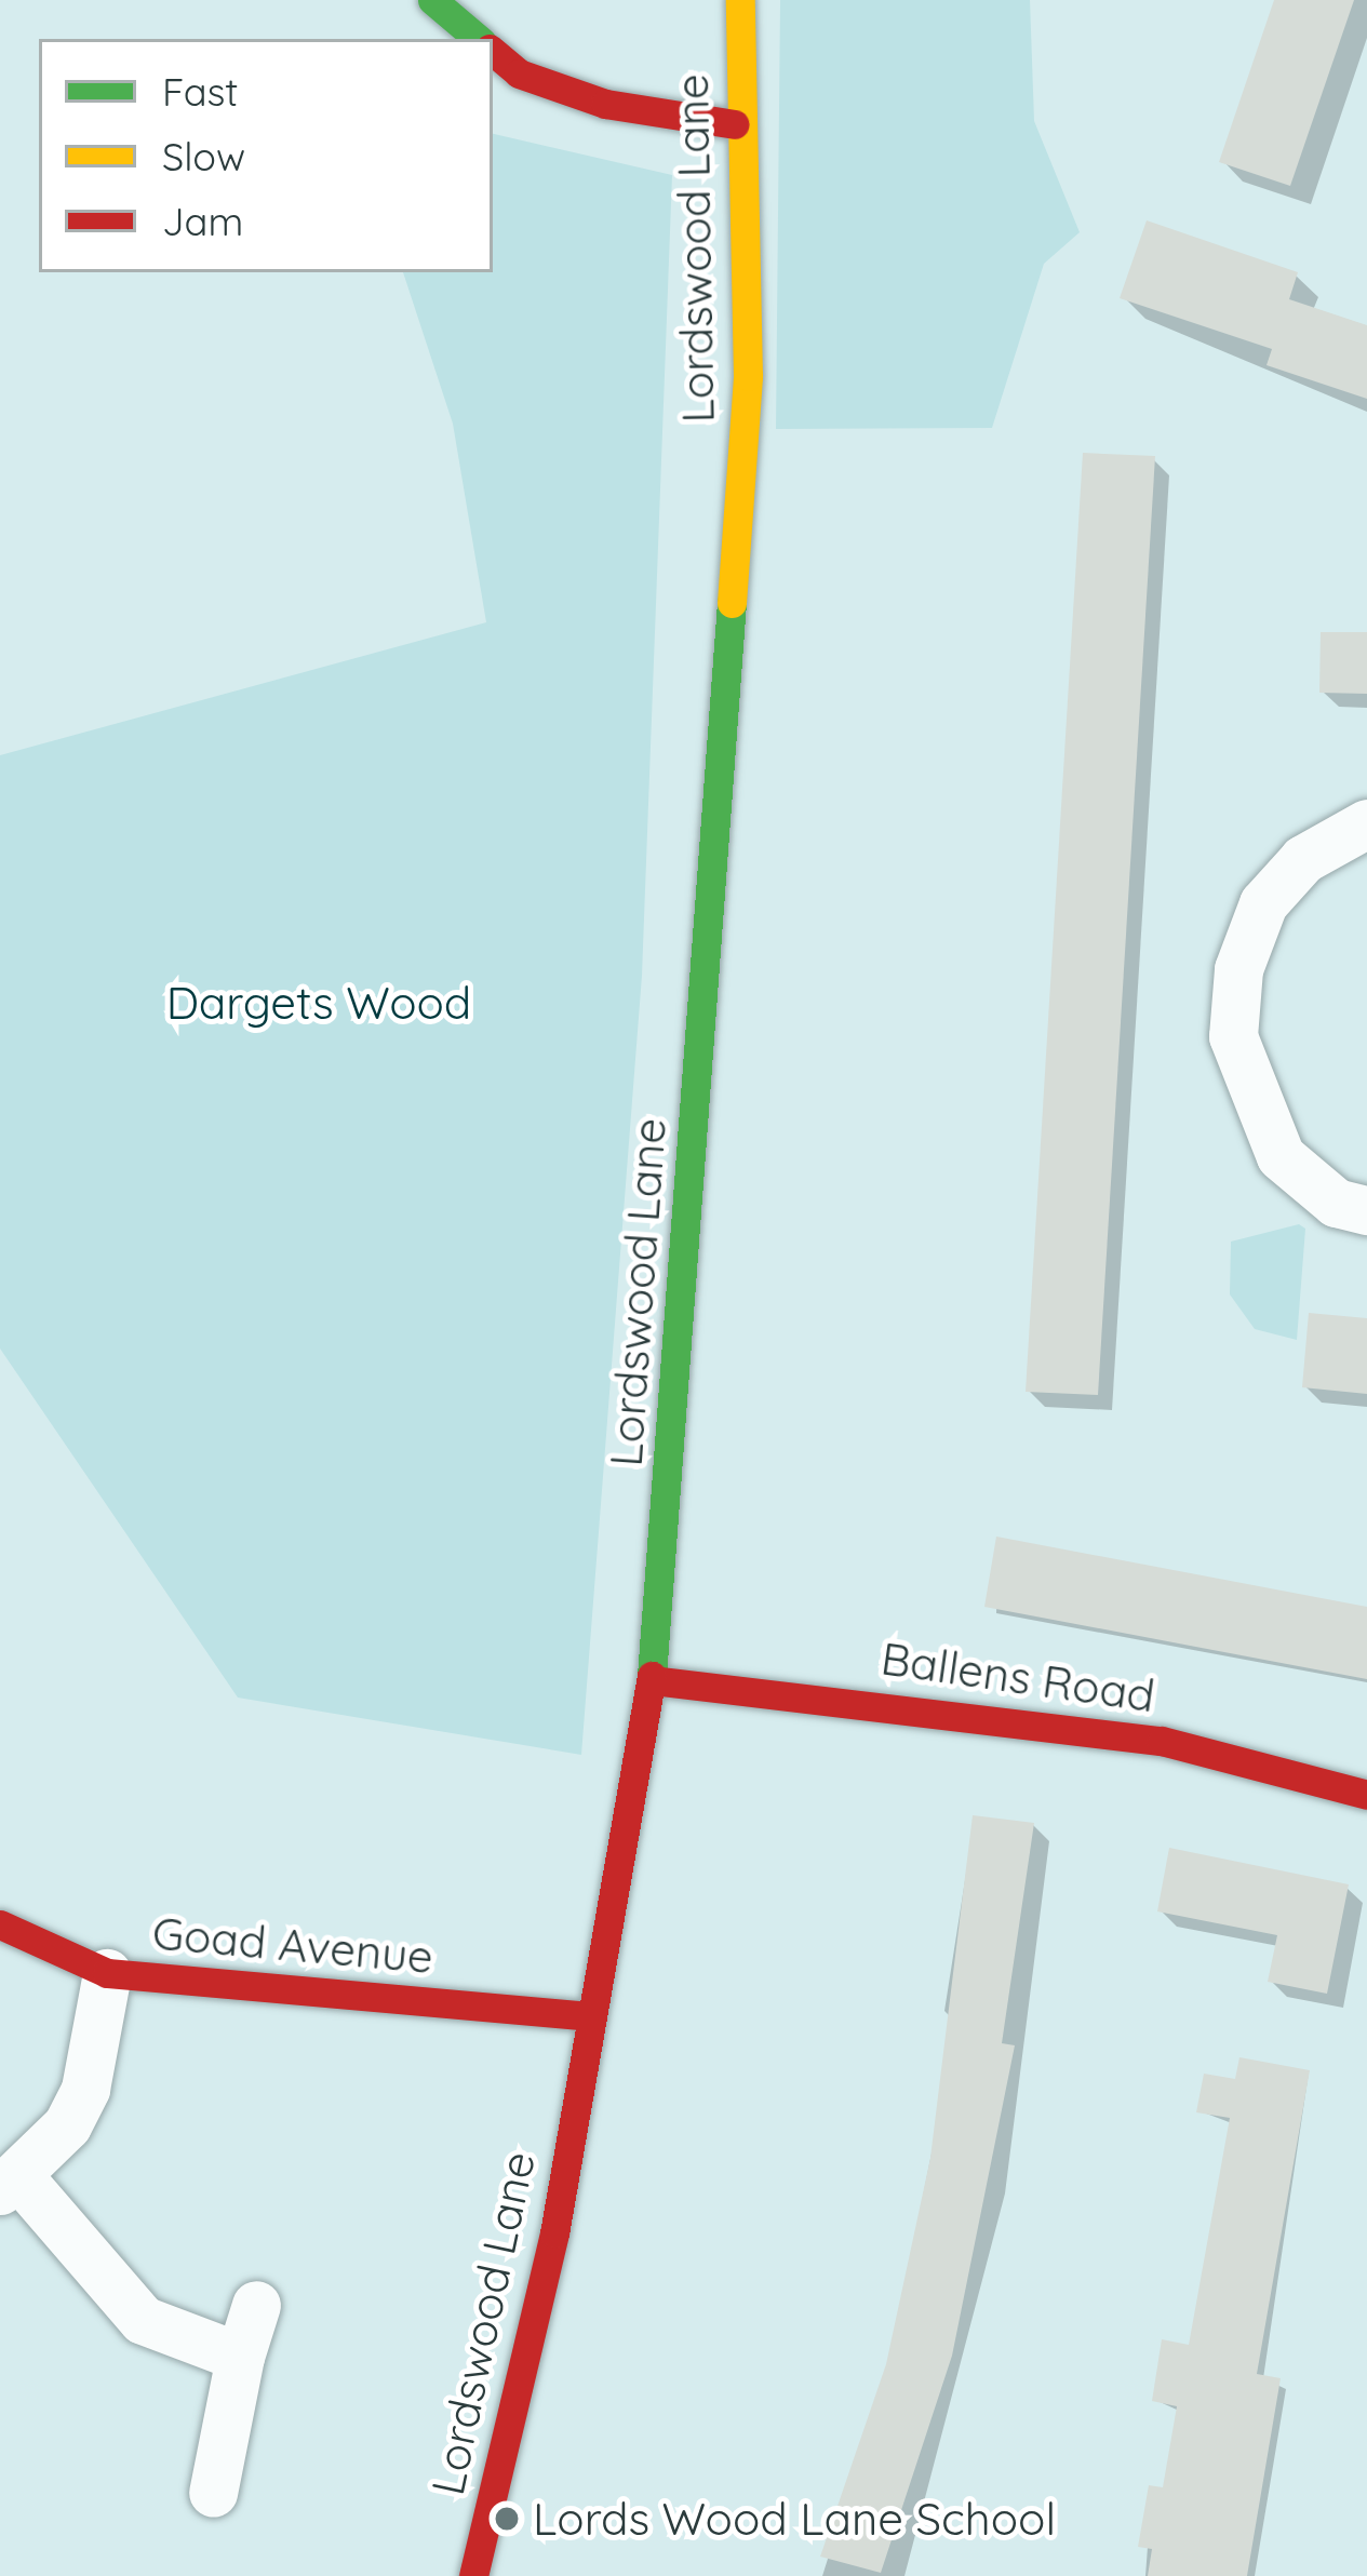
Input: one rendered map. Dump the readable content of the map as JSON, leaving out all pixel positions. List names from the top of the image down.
{
  "streets": {
    "street": ["Lordswood Lane", "Ballens Road", "Goad Avenue"]
  },
  "crossings": [
    ["Lordswood Lane", "Ballens Road"],
    ["Lordswood Lane", "Goad Avenue"]
  ],
  "parks": ["Dargets Wood"],
  "places": ["Lords Wood Lane School"],
  "legend": ["Fast", "Slow", "Jam"]
}
